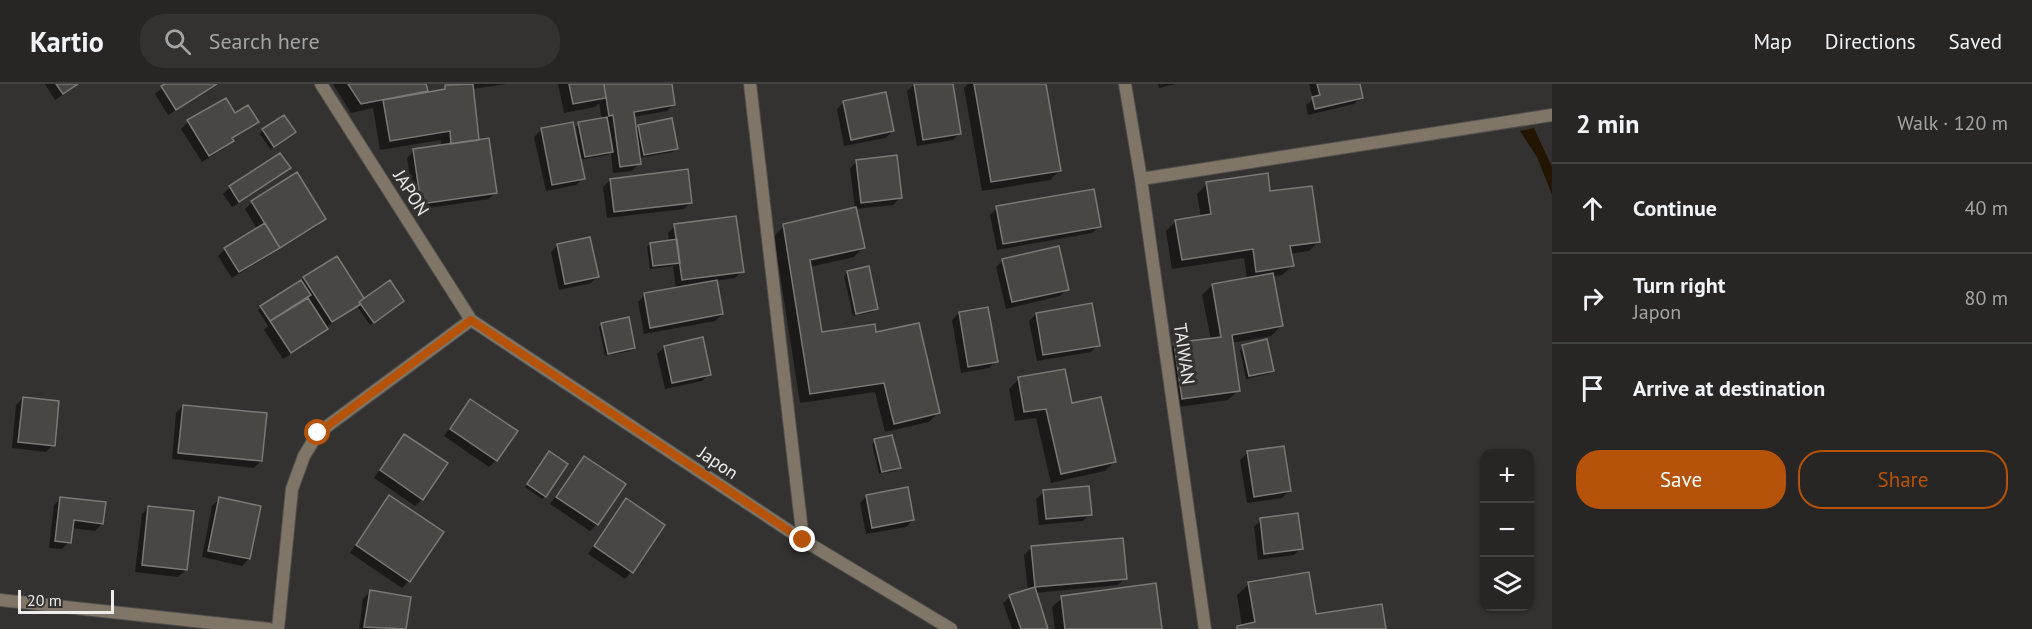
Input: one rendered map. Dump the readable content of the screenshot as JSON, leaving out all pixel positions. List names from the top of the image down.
{
  "streets": {
    "street": ["JAPON", "TAIWAN", "Japon"]
  },
  "crossings": [
    ["JAPON", "Japon"]
  ],
  "scale_bar": "20 m",
  "page": {
    "header": "Kartio",
    "search": "Search here",
    "nav": ["Map", "Directions", "Saved"],
    "heading": ["2 min", "Walk · 120 m"],
    "list": [
      ["Continue", "40 m"],
      ["Turn right", "Japon", "80 m"],
      "Arrive at destination"
    ],
    "buttons": ["Save", "Share"],
    "map_buttons": ["+", "−"],
    "scale": "20 m"
  }
}
